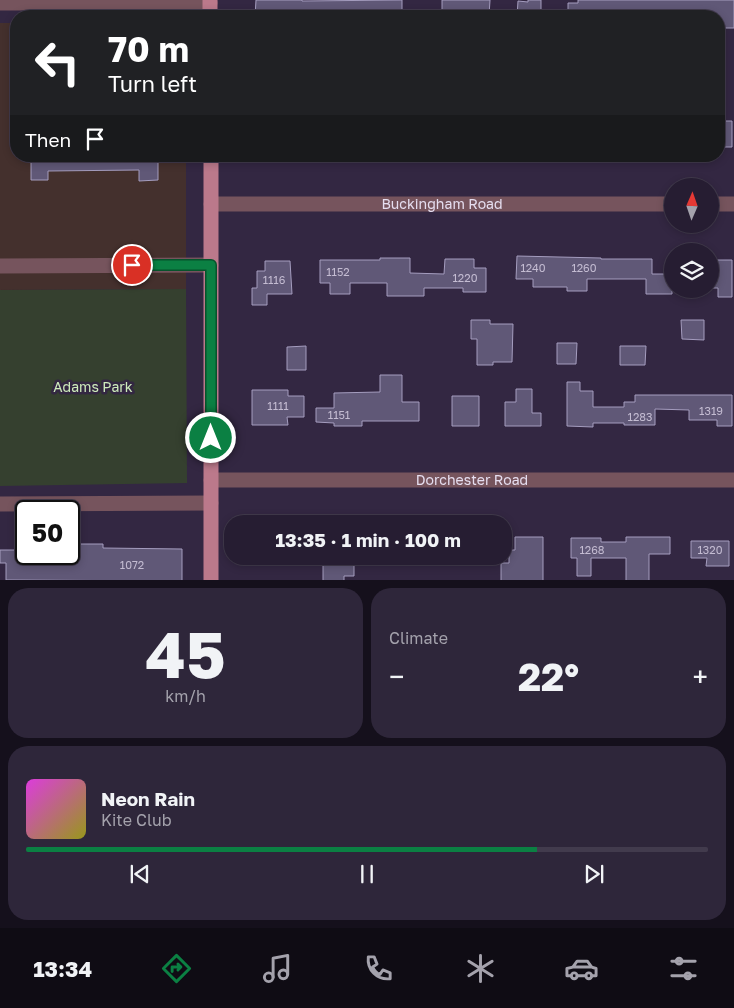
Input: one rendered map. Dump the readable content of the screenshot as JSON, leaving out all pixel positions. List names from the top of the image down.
{
  "streets": {
    "street": ["Buckingham Road", "Dorchester Road"]
  },
  "parks": ["Adams Park"],
  "house_numbers": [
    "1240",
    "1260",
    "1152",
    "1220",
    "1116",
    "1111",
    "1319",
    "1151",
    "1283",
    "1268",
    "1320",
    "1072"
  ],
  "north": "top",
  "page": {
    "turn": ["70 m", "Turn left"],
    "then": "Then",
    "limit": "50",
    "trip": "13:35 · 1 min · 100 m",
    "tile": [
      ["45", "km/h"],
      "Climate"
    ],
    "heat": ["−", "22°", "+"],
    "song": ["Neon Rain", "Kite Club"],
    "tabs": "13:34"
  }
}
